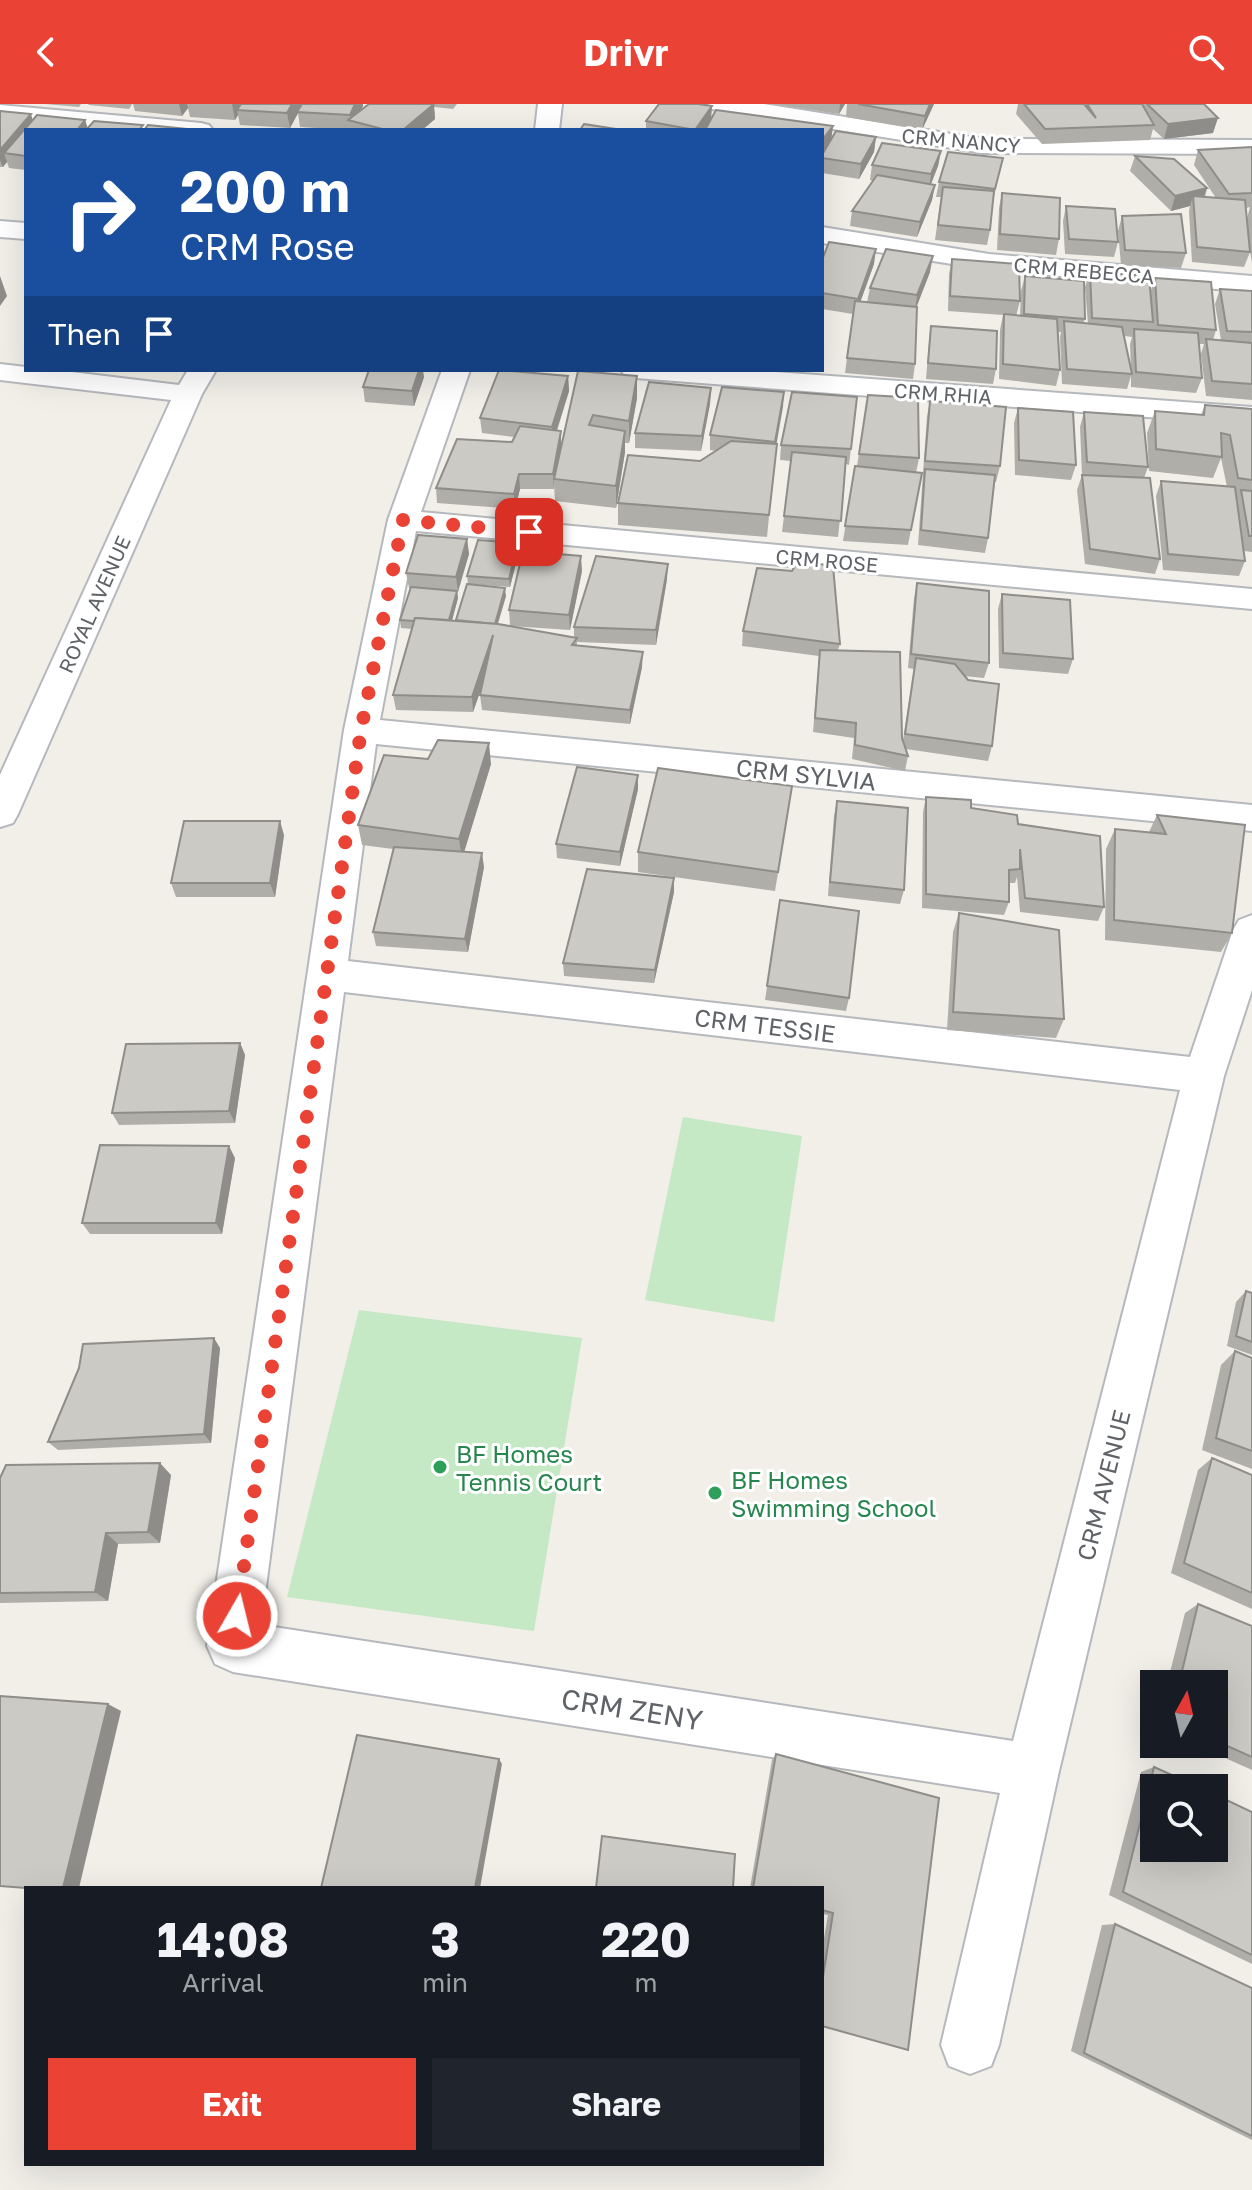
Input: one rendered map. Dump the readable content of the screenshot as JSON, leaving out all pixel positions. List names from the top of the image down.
{
  "streets": {
    "street": [
      "CRM NANCY",
      "CRM REBECCA",
      "CRM RHIA",
      "CRM ROSE",
      "ROYAL AVENUE",
      "CRM SYLVIA",
      "CRM TESSIE",
      "CRM AVENUE",
      "CRM ZENY"
    ]
  },
  "crossings": [
    ["CRM TESSIE", "CRM AVENUE"],
    ["CRM TESSIE", "CRM ZENY"],
    ["CRM AVENUE", "CRM ZENY"]
  ],
  "places": ["BF Homes Tennis Court", "BF Homes Swimming School"],
  "north": "top",
  "page": {
    "header": "Drivr",
    "turn": ["200 m", "CRM Rose"],
    "then": "Then",
    "eta": [
      "14:08",
      "Arrival",
      "3",
      "min",
      "220",
      "m"
    ],
    "buttons": ["Exit", "Share"]
  }
}
